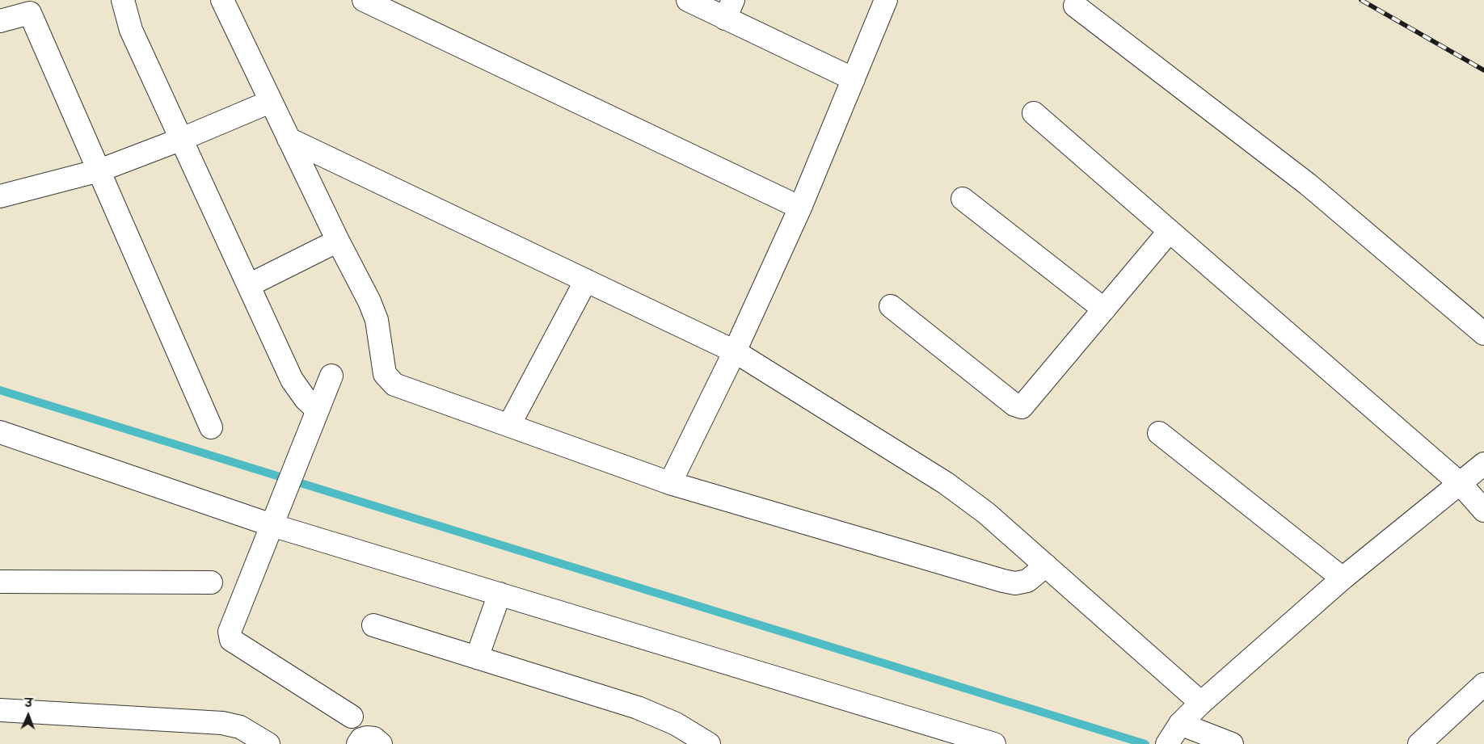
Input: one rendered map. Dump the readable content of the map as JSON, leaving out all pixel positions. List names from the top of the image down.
{
  "north": "top"
}
